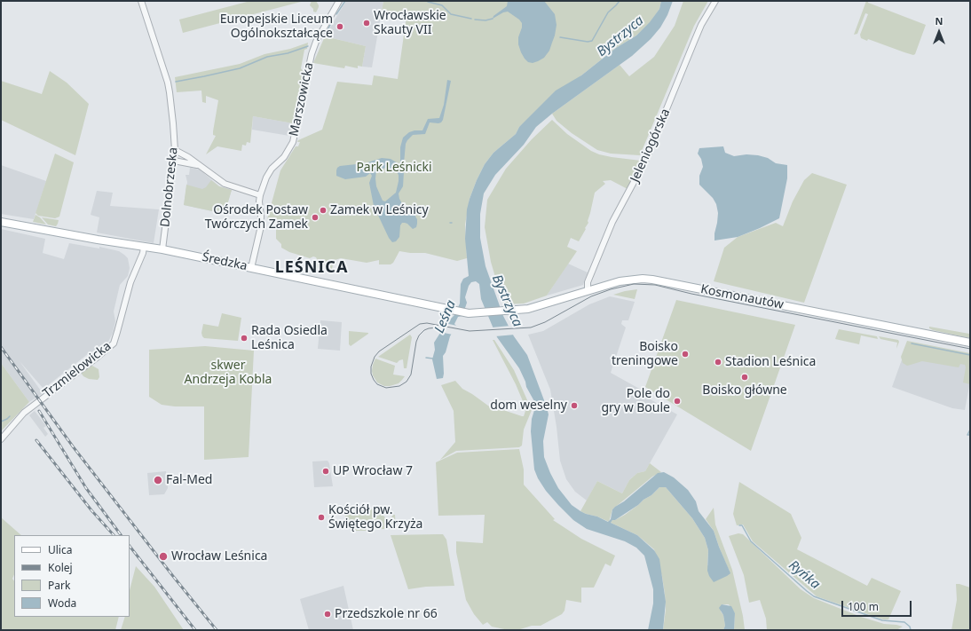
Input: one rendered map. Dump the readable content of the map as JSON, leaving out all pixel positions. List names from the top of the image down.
{
  "streets": {
    "main road": ["Średzka", "Kosmonautów"],
    "street": [
      "Marszowicka",
      "Jeleniogórska",
      "Dolnobrzeska",
      "Trzmielowicka"
    ]
  },
  "crossings": [
    ["Jeleniogórska", "Kosmonautów"],
    ["Dolnobrzeska", "Średzka"],
    ["Średzka", "Kosmonautów"],
    ["Średzka", "Trzmielowicka"]
  ],
  "districts": ["LEŚNICA"],
  "water": ["Bystrzyca", "Leśna", "Ryńka"],
  "parks": ["Park Leśnicki", "skwer Andrzeja Kobla"],
  "places": [
    "Wrocławskie Skauty VII",
    "Europejskie Liceum Ogólnokształcące",
    "Zamek w Leśnicy",
    "Ośrodek Postaw Twórczych Zamek",
    "Rada Osiedla Leśnica",
    "Boisko treningowe",
    "Stadion Leśnica",
    "Boisko główne",
    "Pole do gry w Boule",
    "dom weselny",
    "UP Wrocław 7",
    "Fal-Med",
    "Kościół pw. Świętego Krzyża",
    "Wrocław Leśnica",
    "Przedszkole nr 66"
  ],
  "legend": [
    "Ulica",
    "Kolej",
    "Park",
    "Woda"
  ],
  "scale_bar": "100 m",
  "north": "top"
}
